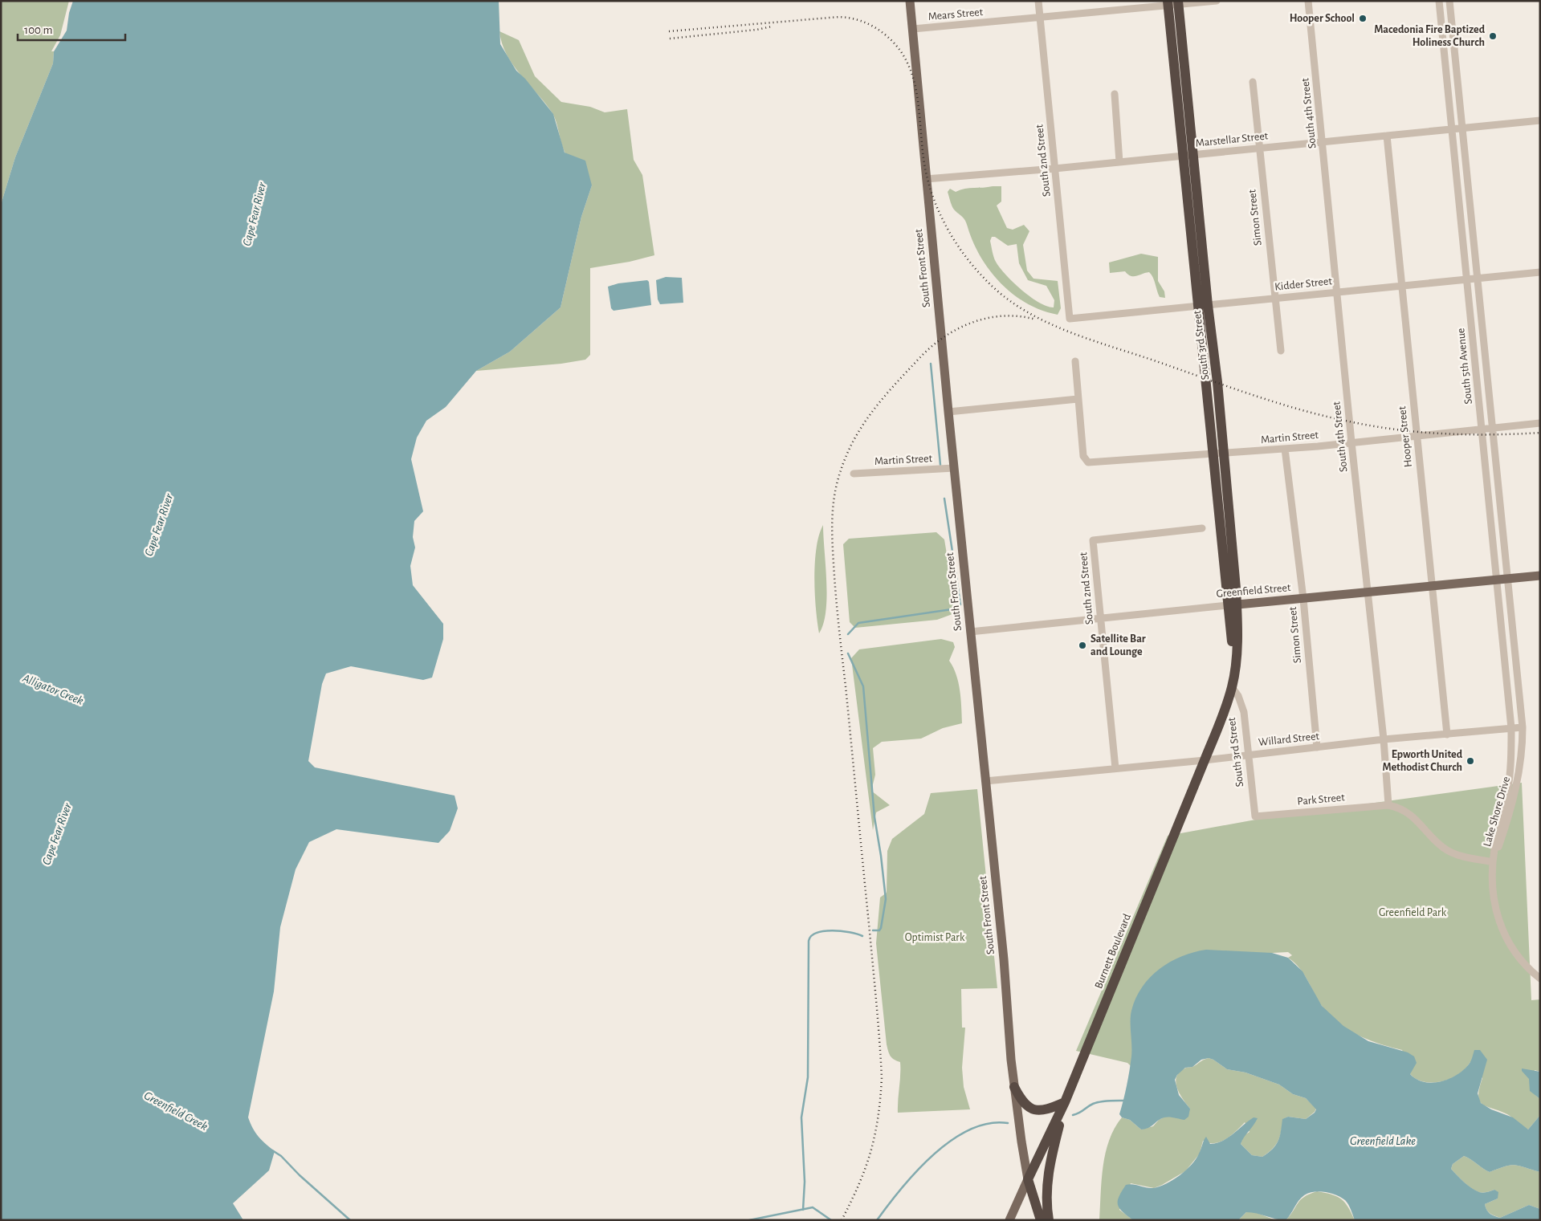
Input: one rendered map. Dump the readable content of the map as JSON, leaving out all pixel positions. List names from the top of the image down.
{
  "streets": {
    "highway": ["South 3rd Street", "Burnett Boulevard"],
    "main road": ["South Front Street", "Greenfield Street"],
    "street": [
      "Mears Street",
      "South 4th Street",
      "Marstellar Street",
      "South 2nd Street",
      "Simon Street",
      "Kidder Street",
      "South 5th Avenue",
      "Hooper Street",
      "Martin Street",
      "Willard Street",
      "Park Street",
      "Lake Shore Drive"
    ]
  },
  "crossings": [
    ["Mears Street", "South 2nd Street"],
    ["Mears Street", "South Front Street"],
    ["Mears Street", "South 3rd Street"],
    ["South 4th Street", "Marstellar Street"],
    ["South 4th Street", "Kidder Street"],
    ["South 4th Street", "Martin Street"],
    ["South 4th Street", "Greenfield Street"],
    ["South 4th Street", "Willard Street"],
    ["South 4th Street", "Park Street"],
    ["Marstellar Street", "South 2nd Street"],
    ["Marstellar Street", "Simon Street"],
    ["Marstellar Street", "South Front Street"],
    ["Marstellar Street", "South 3rd Street"],
    ["Marstellar Street", "South 5th Avenue"],
    ["Marstellar Street", "Hooper Street"],
    ["South 2nd Street", "Kidder Street"],
    ["South 2nd Street", "Greenfield Street"],
    ["South 2nd Street", "Willard Street"],
    ["Simon Street", "Kidder Street"],
    ["Simon Street", "Martin Street"],
    ["Simon Street", "Greenfield Street"],
    ["Simon Street", "Willard Street"],
    ["South Front Street", "Martin Street"],
    ["South Front Street", "Greenfield Street"],
    ["South Front Street", "Willard Street"],
    ["South Front Street", "Burnett Boulevard"],
    ["Kidder Street", "South 3rd Street"],
    ["Kidder Street", "South 5th Avenue"],
    ["Kidder Street", "Hooper Street"],
    ["South 3rd Street", "Martin Street"],
    ["South 3rd Street", "Greenfield Street"],
    ["South 3rd Street", "Willard Street"],
    ["South 3rd Street", "Park Street"],
    ["South 3rd Street", "Burnett Boulevard"],
    ["South 5th Avenue", "Martin Street"],
    ["South 5th Avenue", "Greenfield Street"],
    ["South 5th Avenue", "Willard Street"],
    ["South 5th Avenue", "Lake Shore Drive"],
    ["Hooper Street", "Martin Street"],
    ["Hooper Street", "Greenfield Street"],
    ["Hooper Street", "Willard Street"],
    ["Willard Street", "Lake Shore Drive"],
    ["Willard Street", "Burnett Boulevard"]
  ],
  "water": [
    "Cape Fear River",
    "Alligator Creek",
    "Greenfield Creek",
    "Greenfield Lake"
  ],
  "parks": ["Greenfield Park", "Optimist Park"],
  "places": [
    "Hooper School",
    "Macedonia Fire Baptized Holiness Church",
    "Satellite Bar and Lounge",
    "Epworth United Methodist Church"
  ],
  "scale_bar": "100 m"
}
